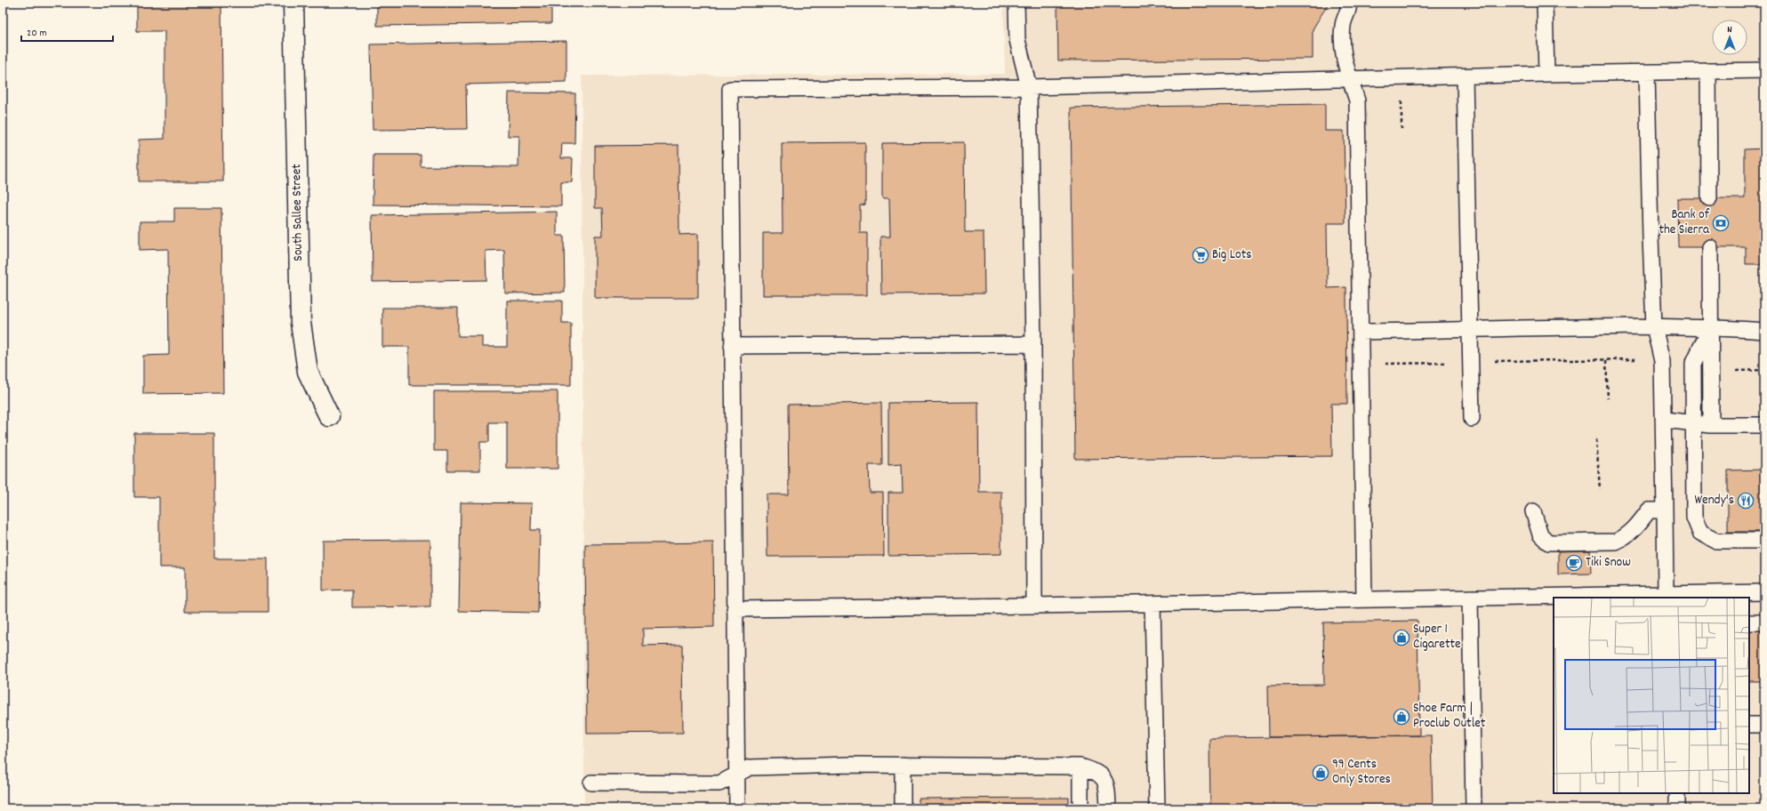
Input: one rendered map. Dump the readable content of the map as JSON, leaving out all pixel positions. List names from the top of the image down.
{
  "streets": {
    "street": ["South Sallee Street"]
  },
  "places": {
    "bank": ["Bank of the Sierra"],
    "supermarket": ["Big Lots"],
    "restaurant": ["Wendy's"],
    "cafe": ["Tiki Snow"],
    "shop": ["Super 1 Cigarette", "Shoe Farm | Proclub Outlet", "99 Cents Only Stores"]
  },
  "scale_bar": "20 m",
  "north": "top"
}
